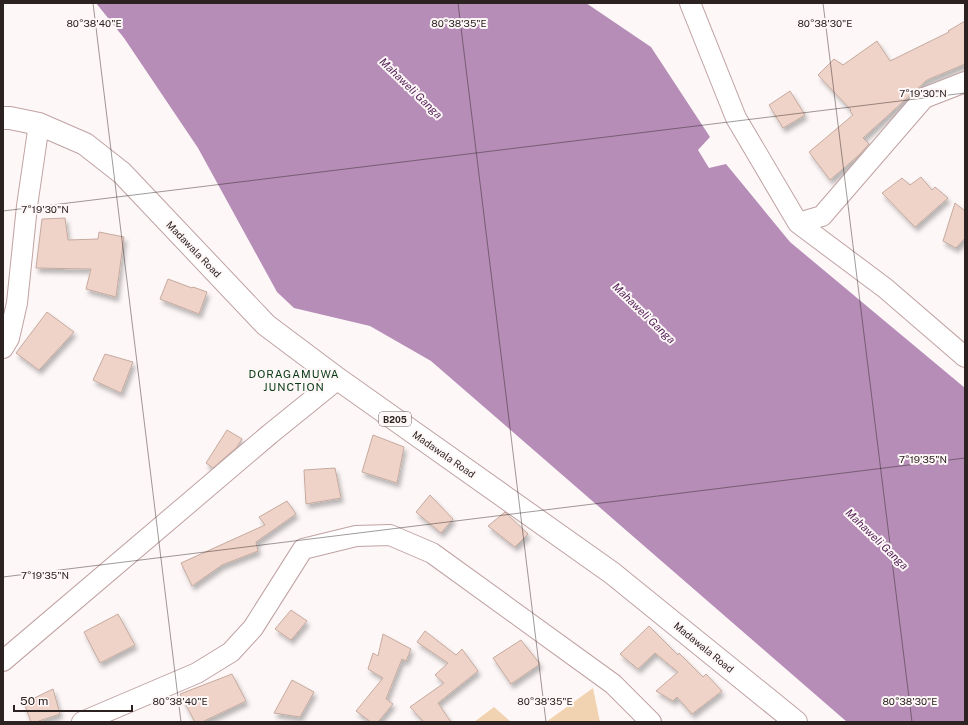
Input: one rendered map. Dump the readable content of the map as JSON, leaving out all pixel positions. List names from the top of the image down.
{
  "streets": {
    "main road": ["Madawala Road", "B205"]
  },
  "districts": ["DORAGAMUWA JUNCTION"],
  "water": ["Mahaweli Ganga"],
  "scale_bar": "50 m",
  "coordinates": [
    "80°38'40\"E",
    "80°38'35\"E",
    "80°38'30\"E",
    "7°19'30\"N",
    "7°19'35\"N"
  ]
}
